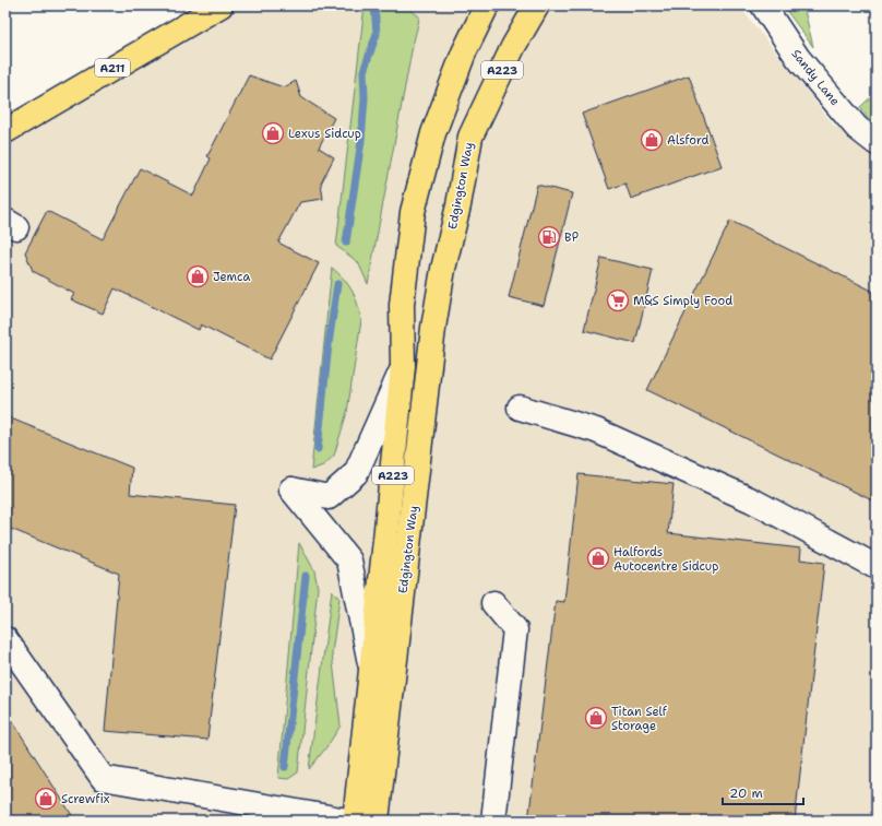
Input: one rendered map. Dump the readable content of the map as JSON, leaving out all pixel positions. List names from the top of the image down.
{
  "streets": {
    "main road": ["A211", "A223", "Edgington Way"],
    "street": ["Sandy Lane"]
  },
  "places": {
    "shop": [
      "Lexus Sidcup",
      "Alsford",
      "Jemca",
      "Halfords Autocentre Sidcup",
      "Titan Self Storage",
      "Screwfix"
    ],
    "fuel station": ["BP"],
    "supermarket": ["M&S Simply Food"]
  },
  "scale_bar": "20 m"
}
